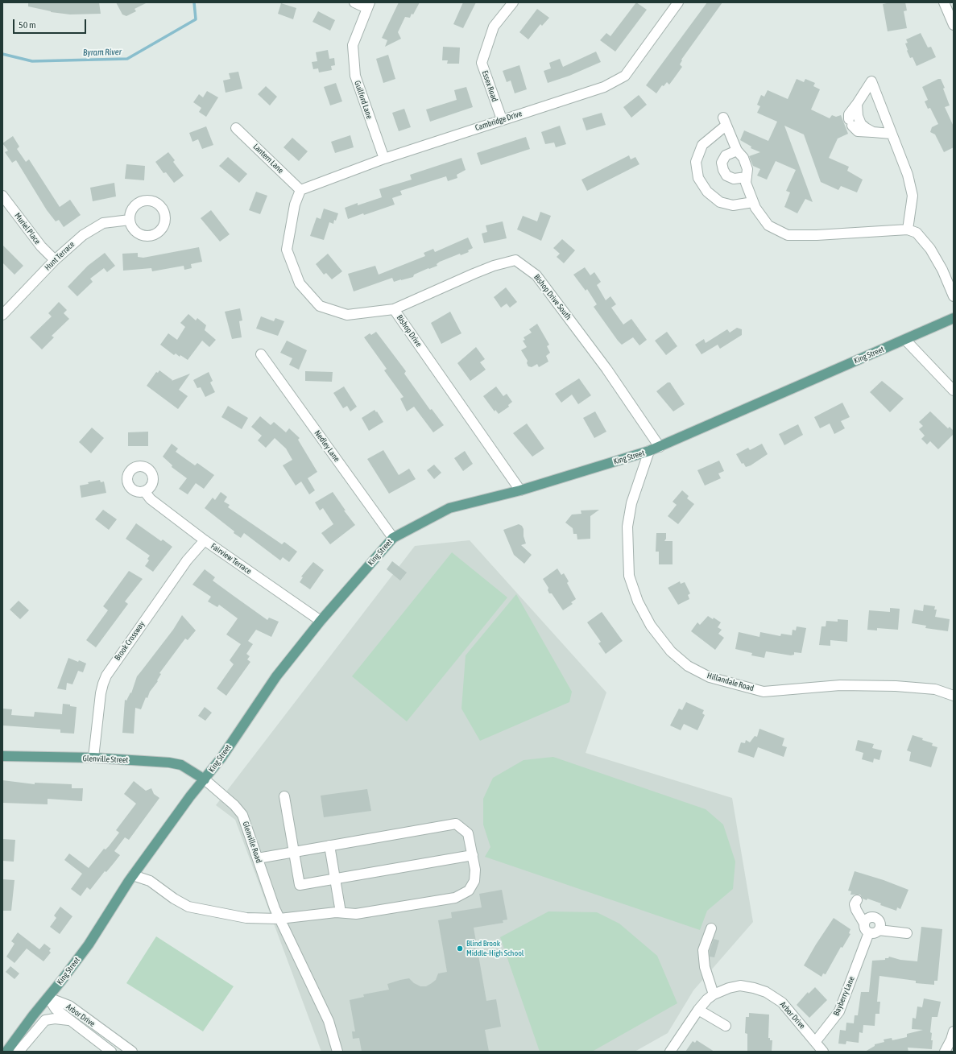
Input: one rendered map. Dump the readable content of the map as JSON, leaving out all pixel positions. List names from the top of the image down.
{
  "streets": {
    "main road": ["King Street", "Glenville Street"],
    "street": [
      "Essex Road",
      "Guilford Lane",
      "Cambridge Drive",
      "Lantern Lane",
      "Muriel Place",
      "Hunt Terrace",
      "Bishop Drive South",
      "Bishop Drive",
      "Nedley Lane",
      "Fairview Terrace",
      "Brook Crossway",
      "Hillandale Road",
      "Glenville Road",
      "Bayberry Lane",
      "Arbor Drive"
    ]
  },
  "crossings": [
    ["Essex Road", "Cambridge Drive"],
    ["Guilford Lane", "Cambridge Drive"],
    ["Cambridge Drive", "Lantern Lane"],
    ["Cambridge Drive", "Bishop Drive"],
    ["Lantern Lane", "Bishop Drive"],
    ["Muriel Place", "Hunt Terrace"],
    ["Bishop Drive South", "Bishop Drive"],
    ["Bishop Drive South", "King Street"],
    ["Bishop Drive", "King Street"],
    ["King Street", "Nedley Lane"],
    ["King Street", "Fairview Terrace"],
    ["King Street", "Hillandale Road"],
    ["King Street", "Glenville Street"],
    ["King Street", "Glenville Road"],
    ["King Street", "Arbor Drive"],
    ["Fairview Terrace", "Brook Crossway"],
    ["Brook Crossway", "Glenville Street"],
    ["Glenville Street", "Glenville Road"],
    ["Bayberry Lane", "Arbor Drive"]
  ],
  "water": ["Byram River"],
  "places": ["Blind Brook Middle-High School"],
  "scale_bar": "50 m"
}
